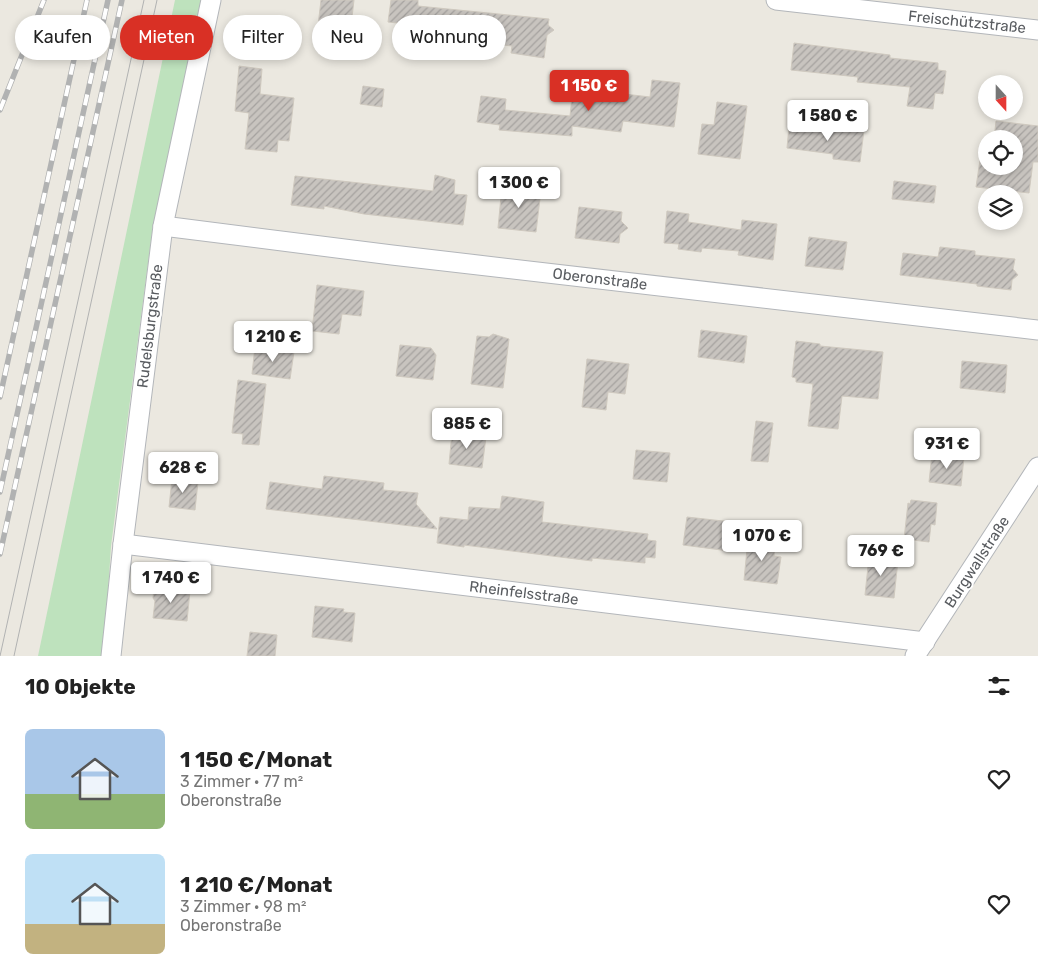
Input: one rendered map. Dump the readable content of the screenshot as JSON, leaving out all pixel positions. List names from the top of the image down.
{
  "streets": {
    "street": [
      "Freischützstraße",
      "Oberonstraße",
      "Rudelsburgstraße",
      "Burgwallstraße",
      "Rheinfelsstraße"
    ]
  },
  "crossings": [
    ["Oberonstraße", "Rudelsburgstraße"],
    ["Rudelsburgstraße", "Rheinfelsstraße"],
    ["Burgwallstraße", "Rheinfelsstraße"]
  ],
  "north": "bottom",
  "page": {
    "chip": [
      "Kaufen",
      "Mieten",
      "Filter",
      "Neu",
      "Wohnung"
    ],
    "price": [
      "1 150 €",
      "1 580 €",
      "1 300 €",
      "1 210 €",
      "885 €",
      "931 €",
      "628 €",
      "1 070 €",
      "769 €",
      "1 740 €"
    ],
    "heading": "10 Objekte",
    "list": [
      {
        "name": "1 150 €/Monat",
        "note": "3 Zimmer · 77 m² · Oberonstraße"
      },
      {
        "name": "1 210 €/Monat",
        "note": "3 Zimmer · 98 m² · Oberonstraße"
      }
    ]
  }
}
